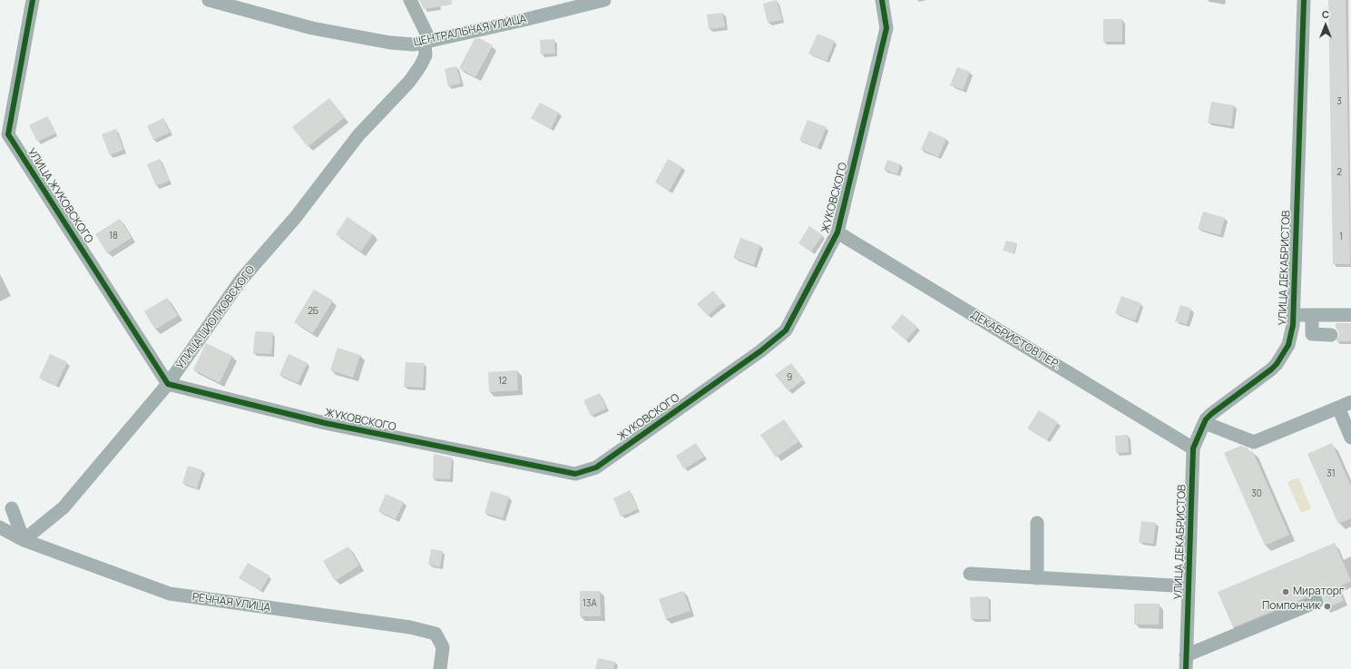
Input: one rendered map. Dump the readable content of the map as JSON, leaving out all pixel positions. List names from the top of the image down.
{
  "streets": {
    "street": [
      "ЦЕНТРАЛЬНАЯ УЛИЦА",
      "УЛИЦА ЖУКОВСКОГО",
      "ЖУКОВСКОГО",
      "УЛИЦА ДЕКАБРИСТОВ",
      "УЛИЦА ЦИОЛКОВСКОГО",
      "ДЕКАБРИСТОВ ПЕР.",
      "РЕЧНАЯ УЛИЦА"
    ]
  },
  "crossings": [
    ["ЦЕНТРАЛЬНАЯ УЛИЦА", "УЛИЦА ЦИОЛКОВСКОГО"],
    ["УЛИЦА ЖУКОВСКОГО", "ЖУКОВСКОГО"],
    ["УЛИЦА ЖУКОВСКОГО", "УЛИЦА ЦИОЛКОВСКОГО"],
    ["ЖУКОВСКОГО", "УЛИЦА ЦИОЛКОВСКОГО"],
    ["ЖУКОВСКОГО", "ДЕКАБРИСТОВ ПЕР."],
    ["УЛИЦА ДЕКАБРИСТОВ", "ДЕКАБРИСТОВ ПЕР."],
    ["УЛИЦА ЦИОЛКОВСКОГО", "РЕЧНАЯ УЛИЦА"]
  ],
  "places": ["Мираторг", "Помпончик"],
  "house_numbers": [
    "3",
    "2",
    "18",
    "1",
    "2Б",
    "9",
    "12",
    "31",
    "30",
    "13А"
  ],
  "north": "top"
}
